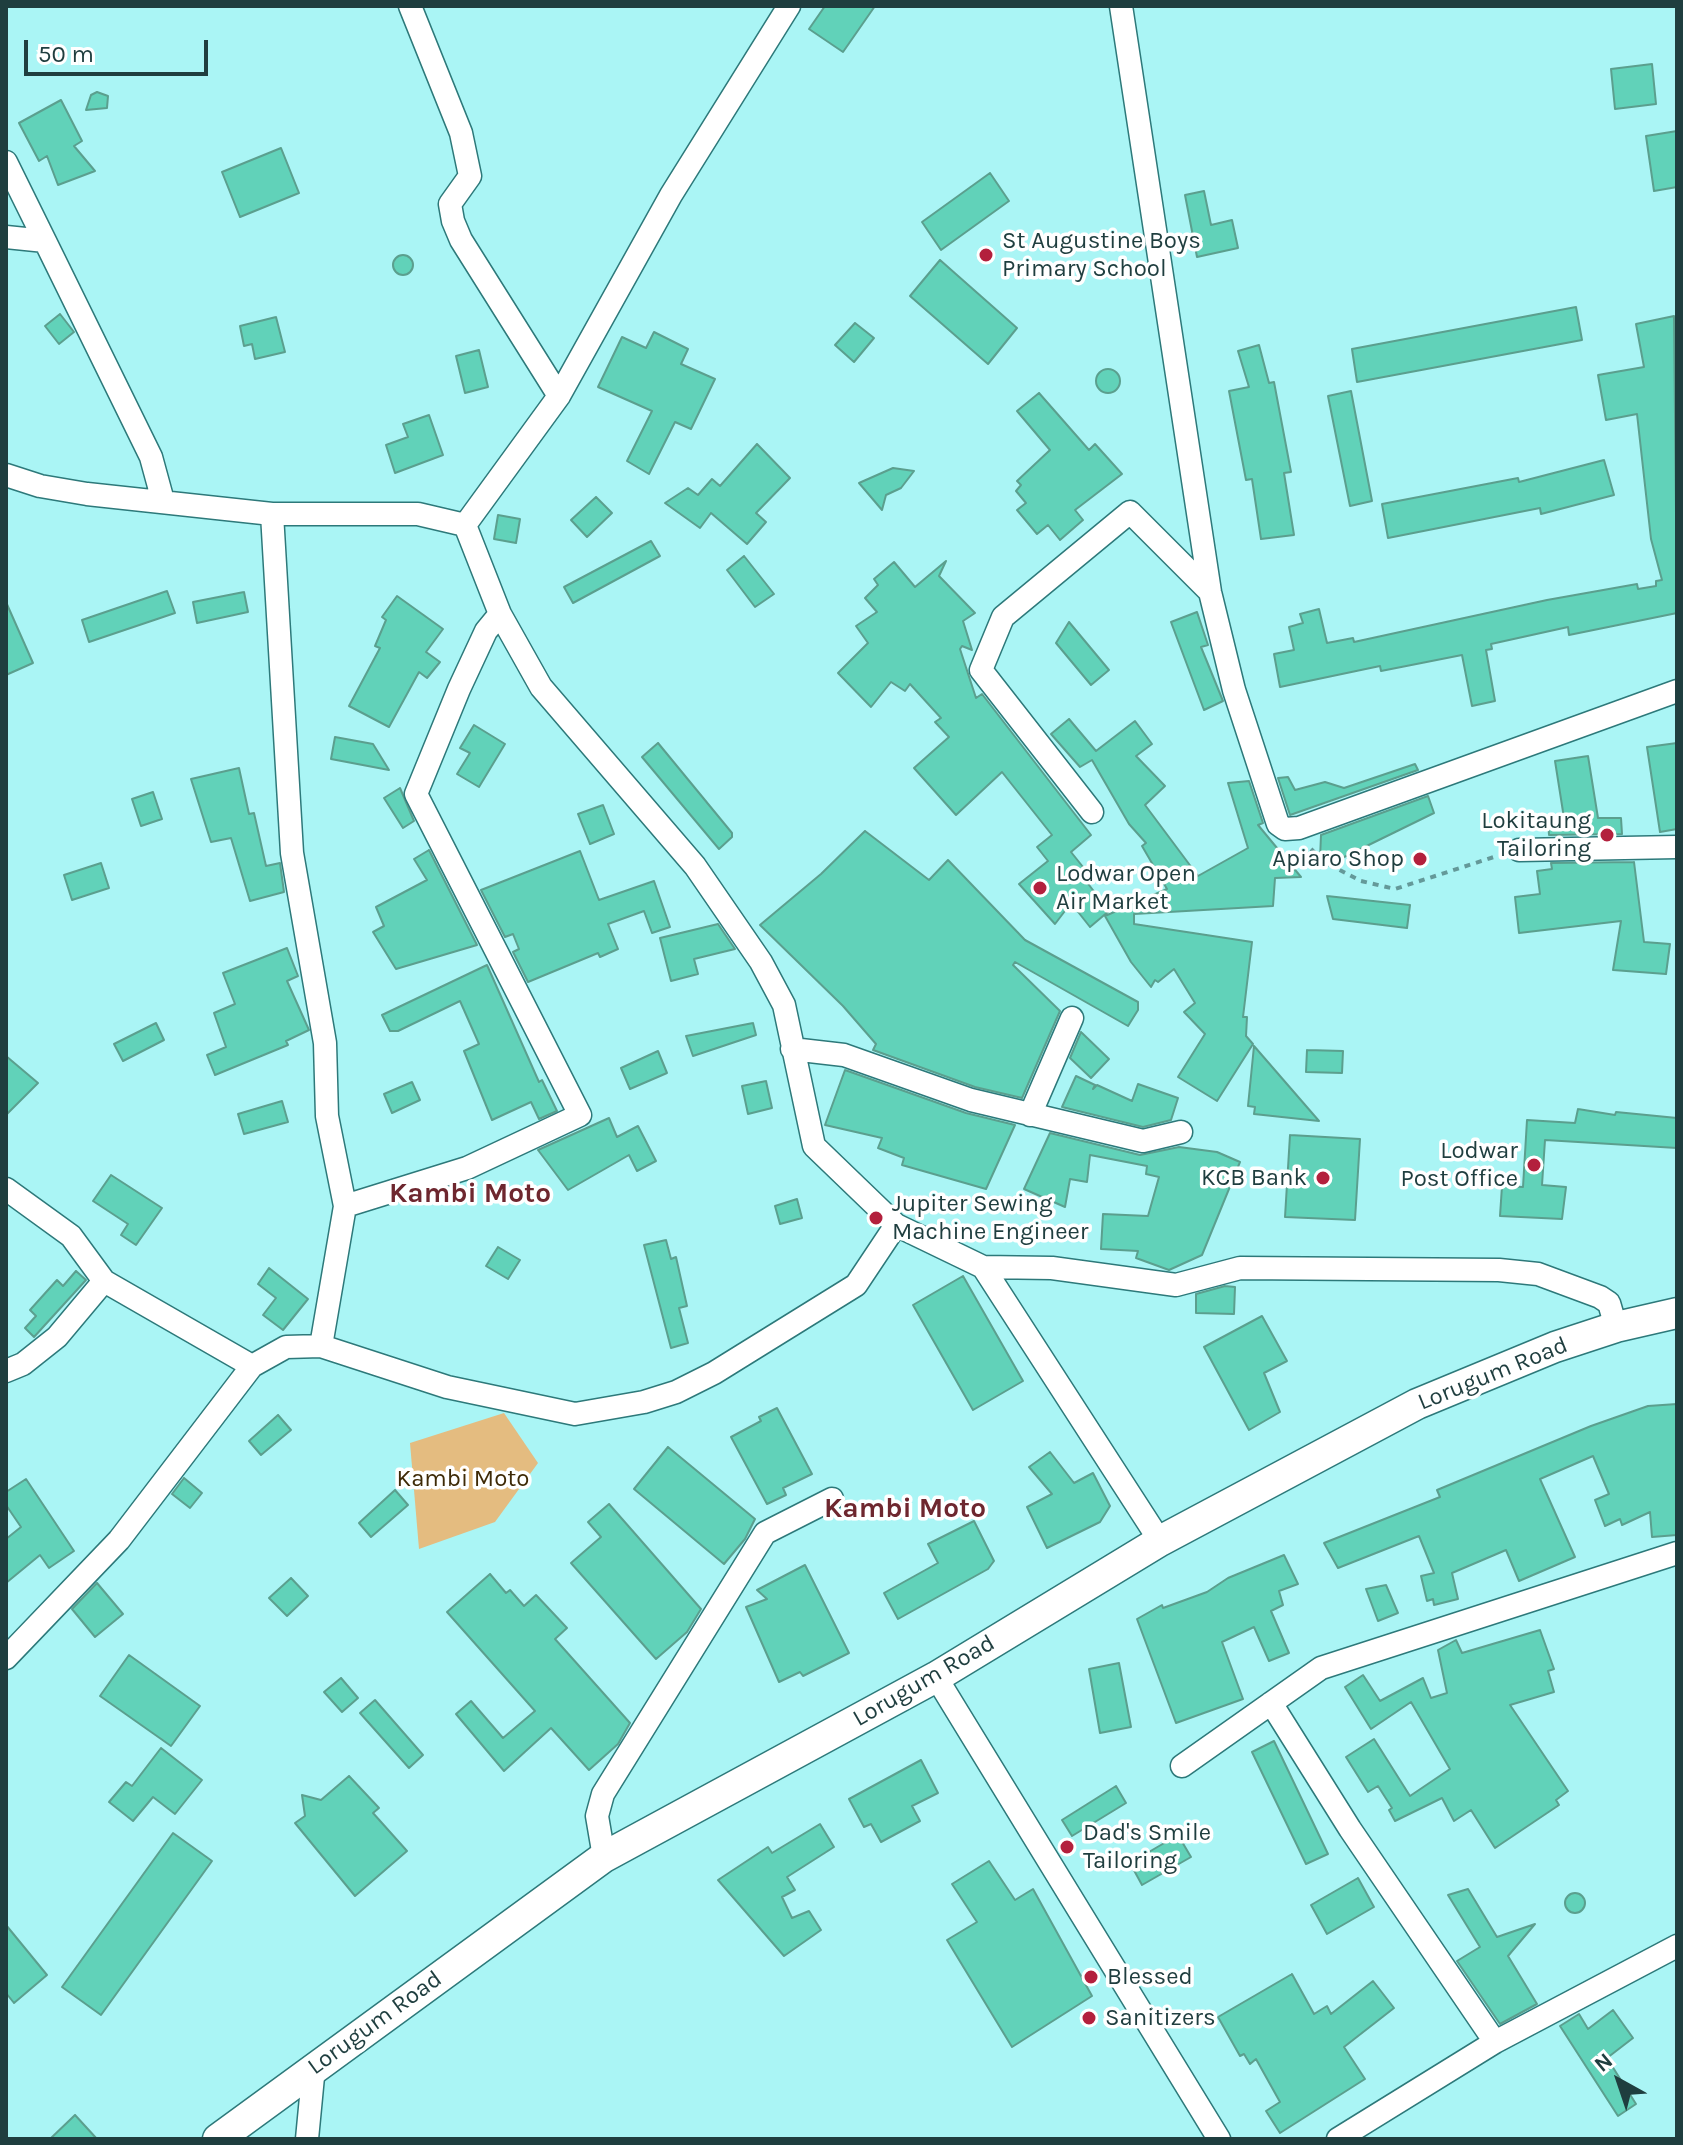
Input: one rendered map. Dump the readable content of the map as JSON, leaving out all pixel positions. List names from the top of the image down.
{
  "streets": {
    "main road": ["Lorugum Road"]
  },
  "districts": ["Kambi Moto", "Kambi Moto"],
  "parks": ["Kambi Moto"],
  "places": [
    "St Augustine Boys Primary School",
    "Lokitaung Tailoring",
    "Apiaro Shop",
    "Lodwar Open Air Market",
    "Lodwar Post Office",
    "KCB Bank",
    "Jupiter Sewing Machine Engineer",
    "Dad's Smile Tailoring",
    "Blessed",
    "Sanitizers"
  ],
  "scale_bar": "50 m",
  "north": "top left"
}
